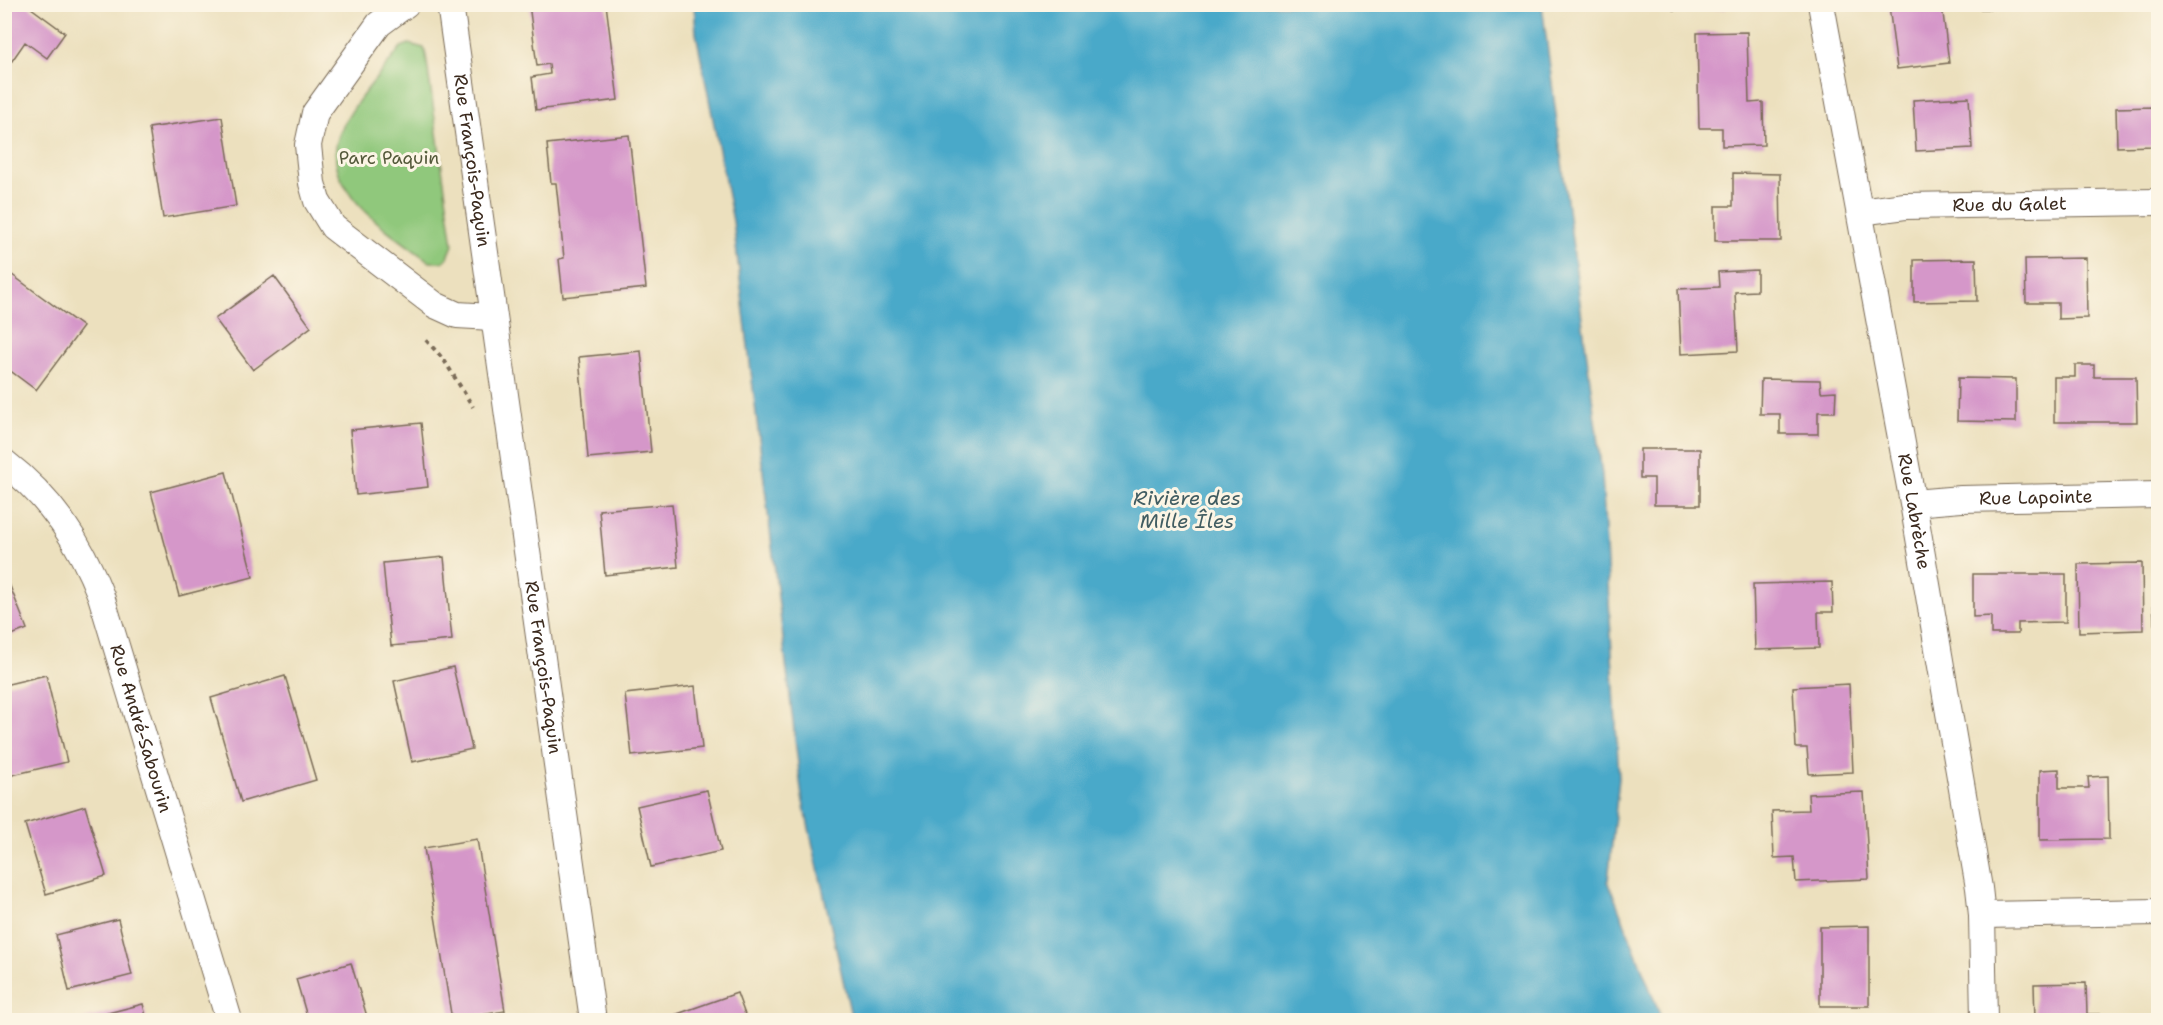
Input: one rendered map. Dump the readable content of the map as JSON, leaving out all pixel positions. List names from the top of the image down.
{
  "streets": {
    "street": [
      "Rue François-Paquin",
      "Rue du Galet",
      "Rue Lapointe",
      "Rue Labrèche",
      "Rue André-Sabourin"
    ]
  },
  "crossings": [
    ["Rue du Galet", "Rue Labrèche"],
    ["Rue Lapointe", "Rue Labrèche"]
  ],
  "water": ["Rivière des Mille Îles"],
  "parks": ["Parc Paquin"]
}
